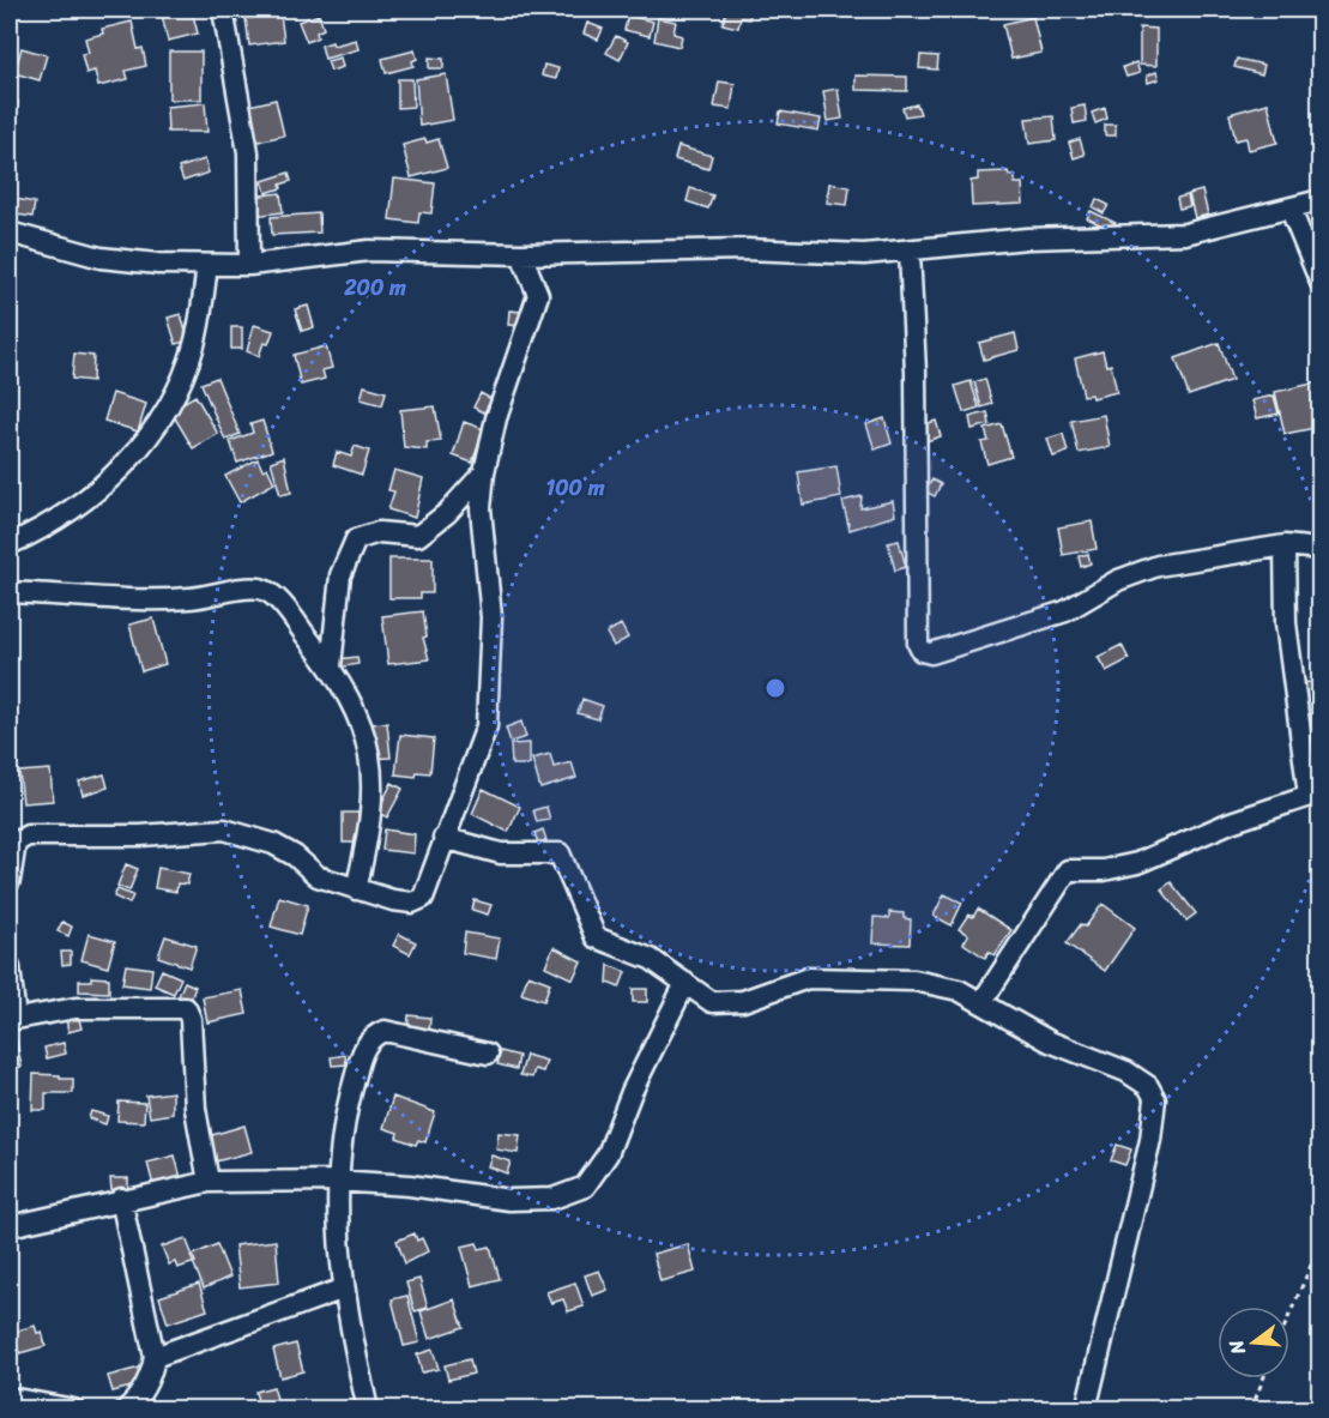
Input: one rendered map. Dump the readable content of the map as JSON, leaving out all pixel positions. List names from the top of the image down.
{
  "north": "left",
  "rings": ["200 m", "100 m"]
}
